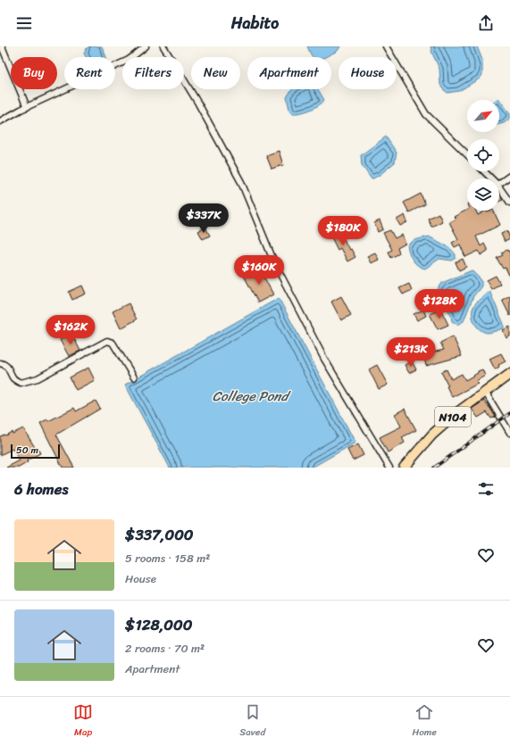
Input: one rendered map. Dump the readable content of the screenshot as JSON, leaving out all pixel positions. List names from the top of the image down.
{
  "streets": {
    "highway": ["N104"]
  },
  "water": ["College Pond"],
  "scale_bar": "50 m",
  "north": "top right",
  "page": {
    "header": "Habito",
    "chip": [
      "Buy",
      "Rent",
      "Filters",
      "New",
      "Apartment",
      "House"
    ],
    "price": [
      "$337K",
      "$180K",
      "$160K",
      "$128K",
      "$162K",
      "$213K"
    ],
    "scale": "50 m",
    "heading": "6 homes",
    "list": [
      {
        "name": "$337,000",
        "note": "5 rooms · 158 m² · House"
      },
      {
        "name": "$128,000",
        "note": "2 rooms · 70 m² · Apartment"
      }
    ],
    "tabs": ["Map", "Saved", "Home"]
  }
}
